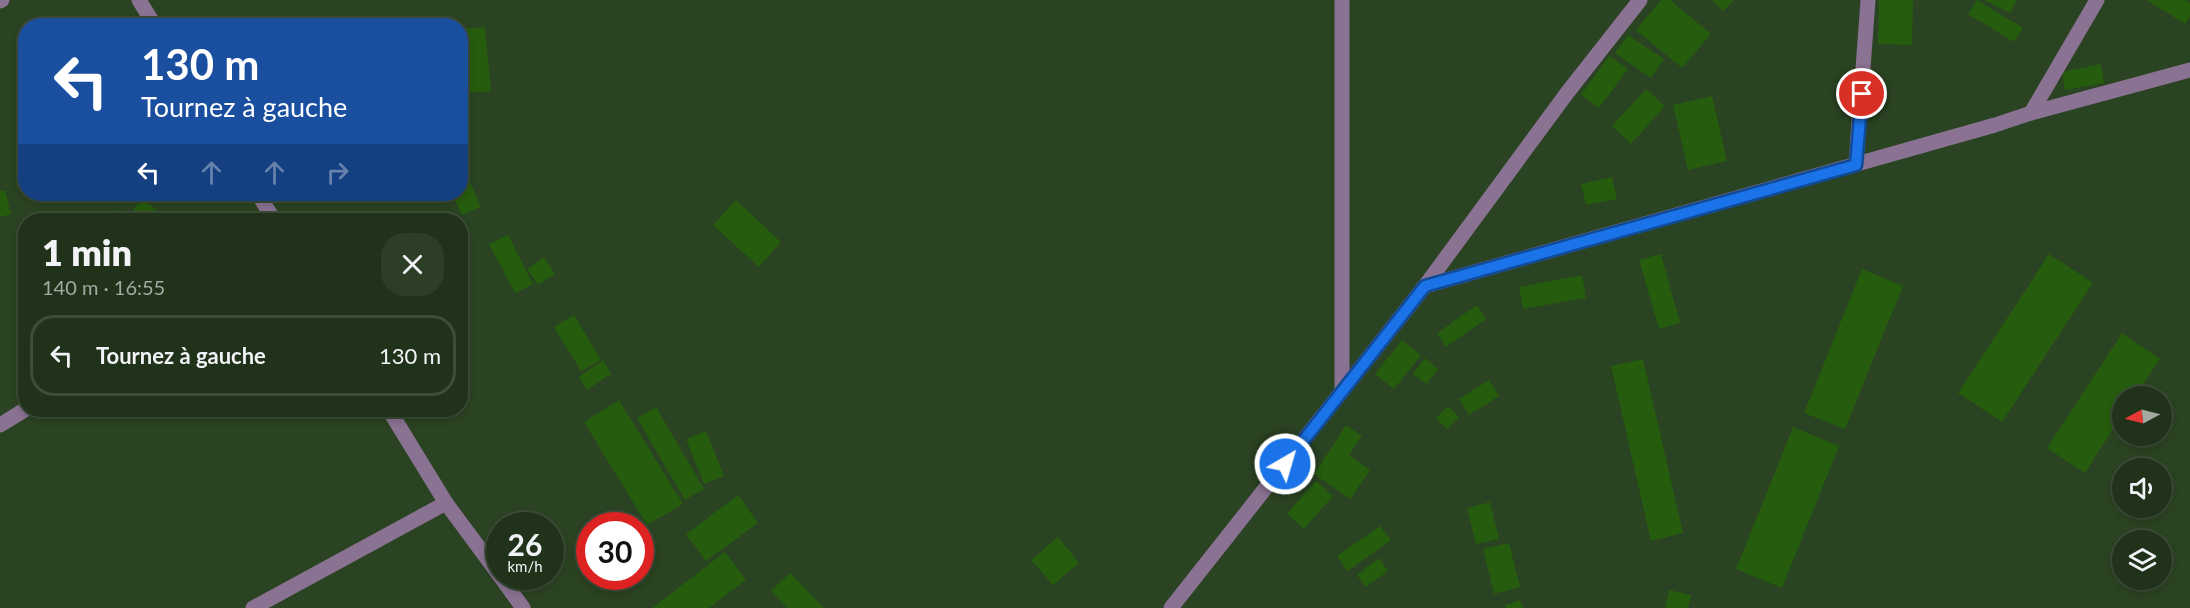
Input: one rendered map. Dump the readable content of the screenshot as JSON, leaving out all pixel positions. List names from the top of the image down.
{
  "north": "left",
  "page": {
    "turn": ["130 m", "Tournez à gauche"],
    "heading": ["1 min", "140 m · 16:55"],
    "list": [
      {
        "name": "Tournez à gauche",
        "value": "130 m"
      }
    ],
    "speed": "26 km/h",
    "limit": "30"
  }
}
